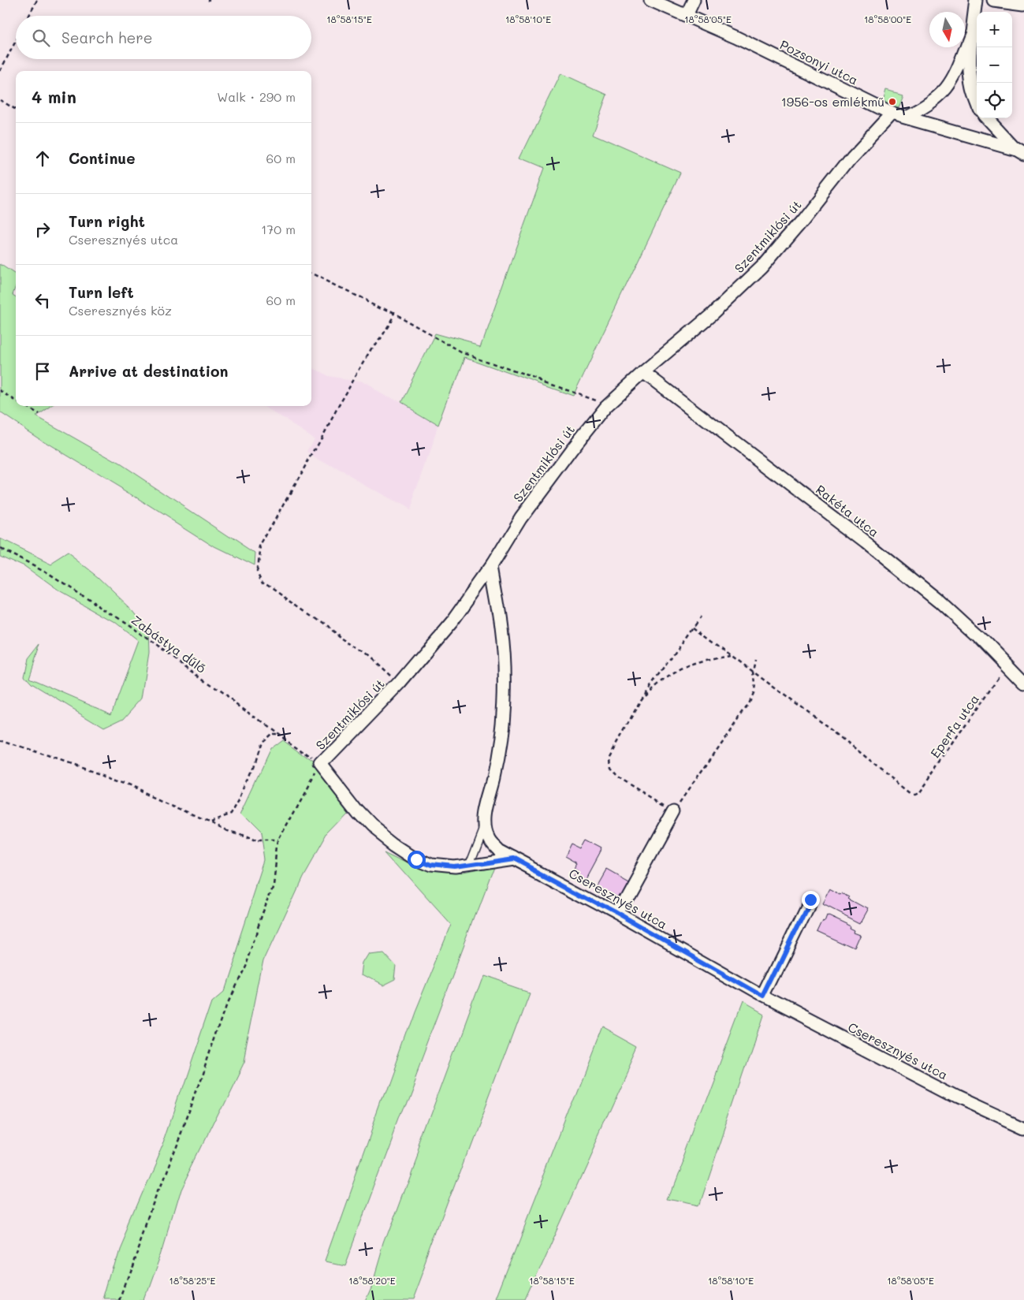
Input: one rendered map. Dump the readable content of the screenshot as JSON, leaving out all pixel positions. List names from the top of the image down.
{
  "streets": {
    "street": [
      "Pozsonyi utca",
      "Szentmiklósi út",
      "Rakéta utca",
      "Cseresznyés utca"
    ],
    "path": ["Zabástya dűlő", "Eperfa utca"]
  },
  "crossings": [
    ["Pozsonyi utca", "Szentmiklósi út"],
    ["Szentmiklósi út", "Rakéta utca"],
    ["Szentmiklósi út", "Zabástya dűlő"],
    ["Szentmiklósi út", "Cseresznyés utca"],
    ["Rakéta utca", "Eperfa utca"]
  ],
  "places": ["1956-os emlékmű"],
  "north": "bottom",
  "page": {
    "map_buttons": ["+", "−"],
    "search": "Search here",
    "heading": ["4 min", "Walk · 290 m"],
    "list": [
      ["Continue", "60 m"],
      ["Turn right", "Cseresznyés utca", "170 m"],
      ["Turn left", "Cseresznyés köz", "60 m"],
      "Arrive at destination"
    ]
  },
  "coordinates": [
    "18°58'15\"E",
    "18°58'10\"E",
    "18°58'05\"E",
    "18°58'00\"E",
    "18°58'25\"E",
    "18°58'20\"E"
  ]
}
